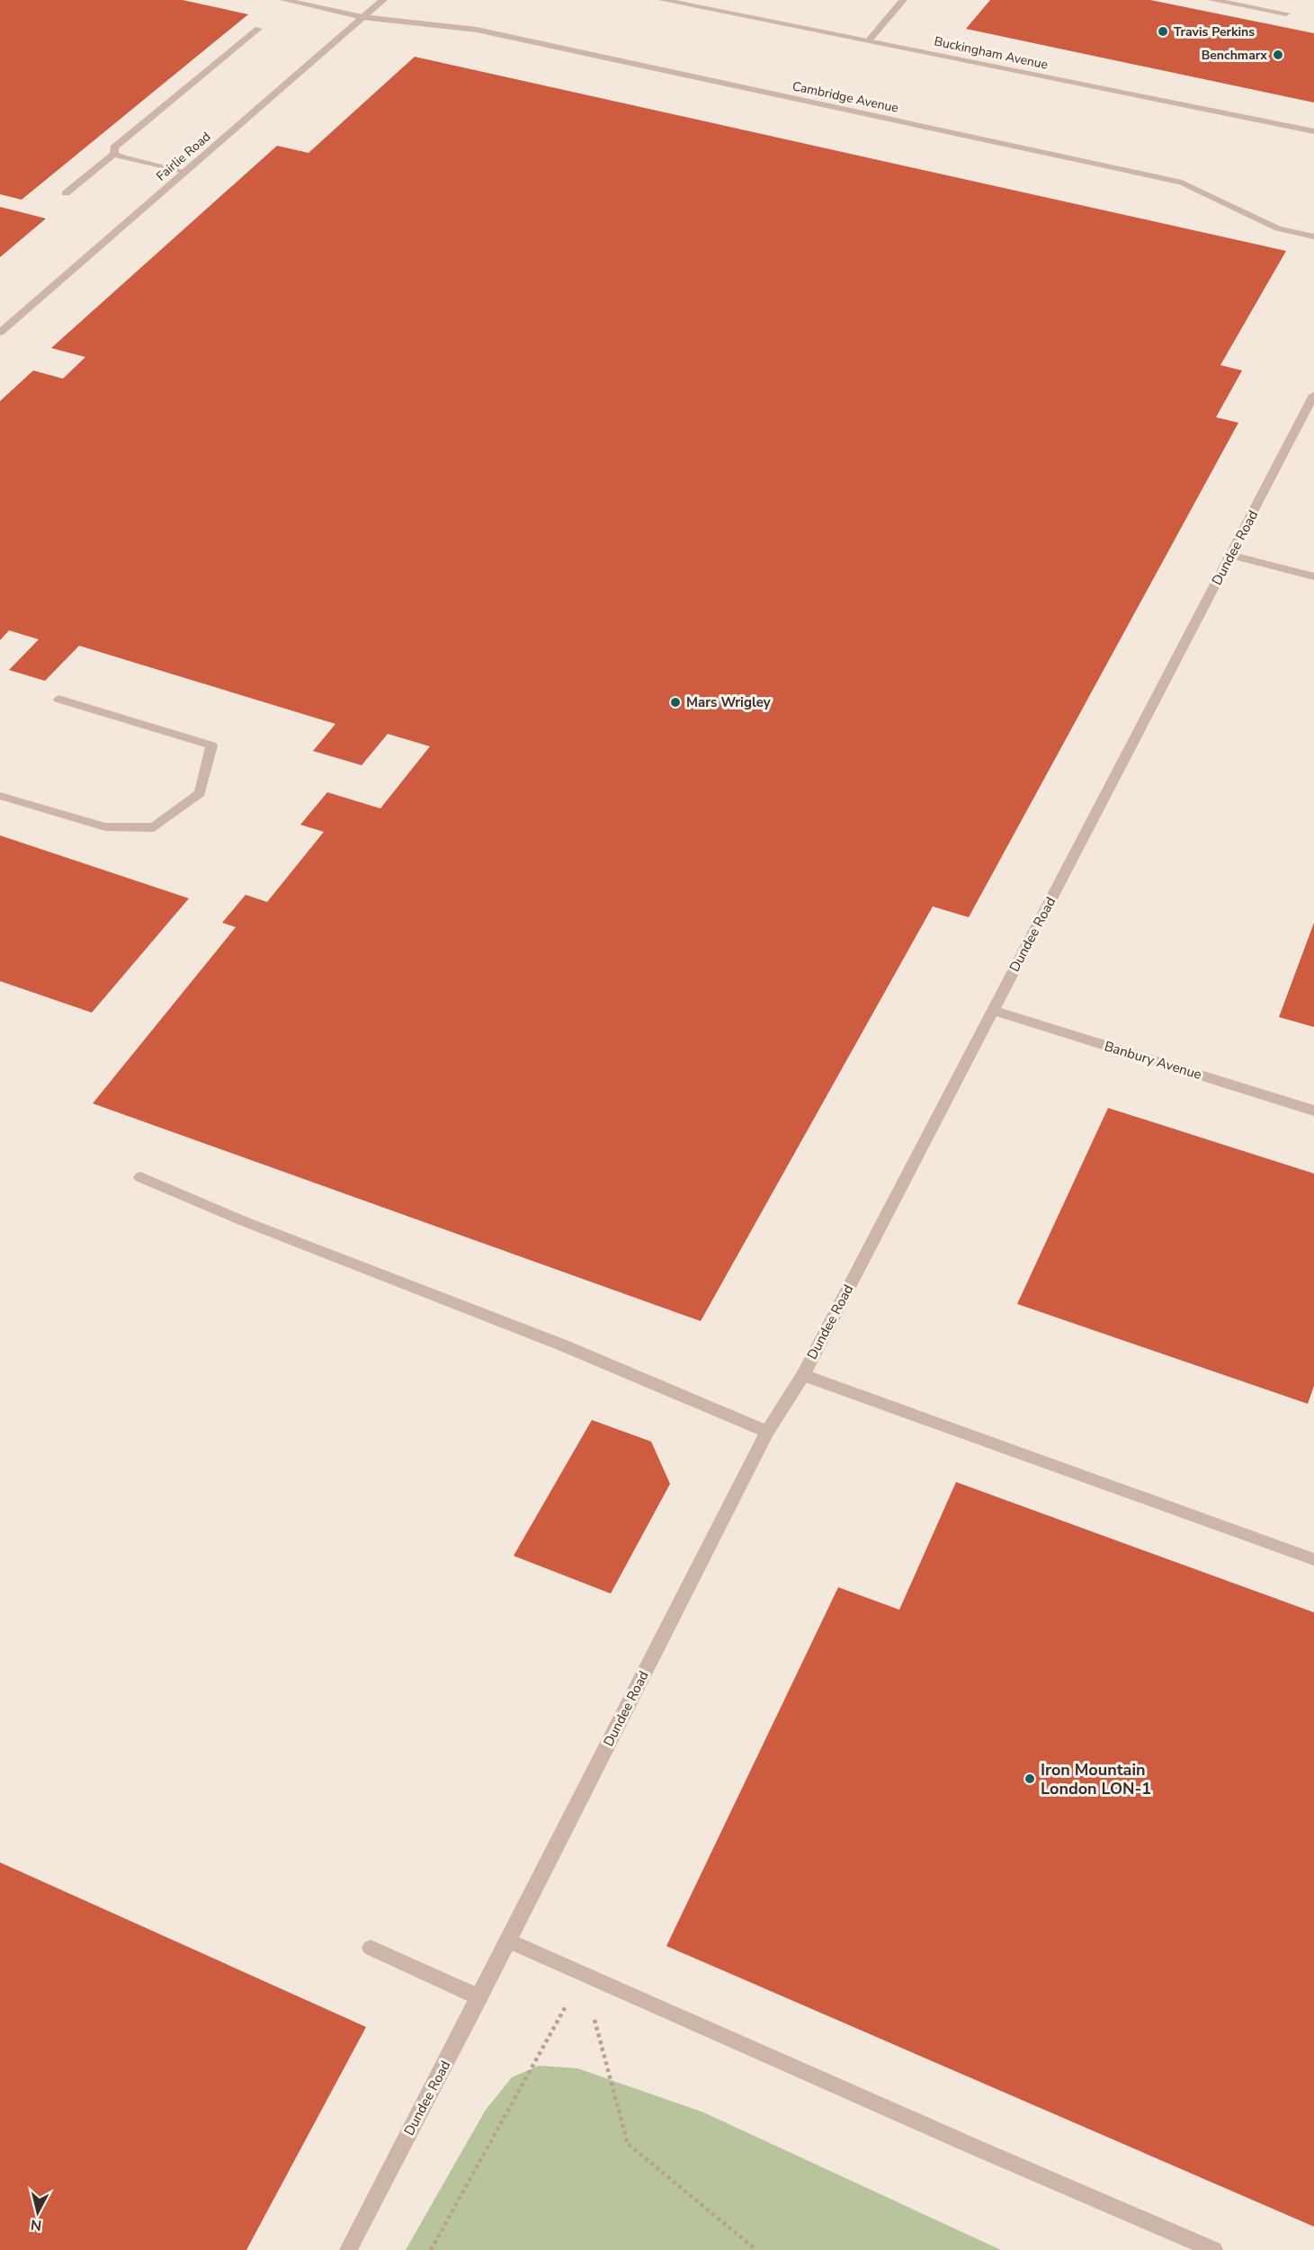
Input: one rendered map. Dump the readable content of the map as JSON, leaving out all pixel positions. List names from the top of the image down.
{
  "streets": {
    "street": [
      "Buckingham Avenue",
      "Cambridge Avenue",
      "Fairlie Road",
      "Dundee Road",
      "Banbury Avenue"
    ]
  },
  "crossings": [
    ["Cambridge Avenue", "Fairlie Road"],
    ["Dundee Road", "Banbury Avenue"]
  ],
  "places": [
    "Travis Perkins",
    "Benchmarx",
    "Mars Wrigley",
    "Iron Mountain London LON-1"
  ],
  "north": "bottom"
}
